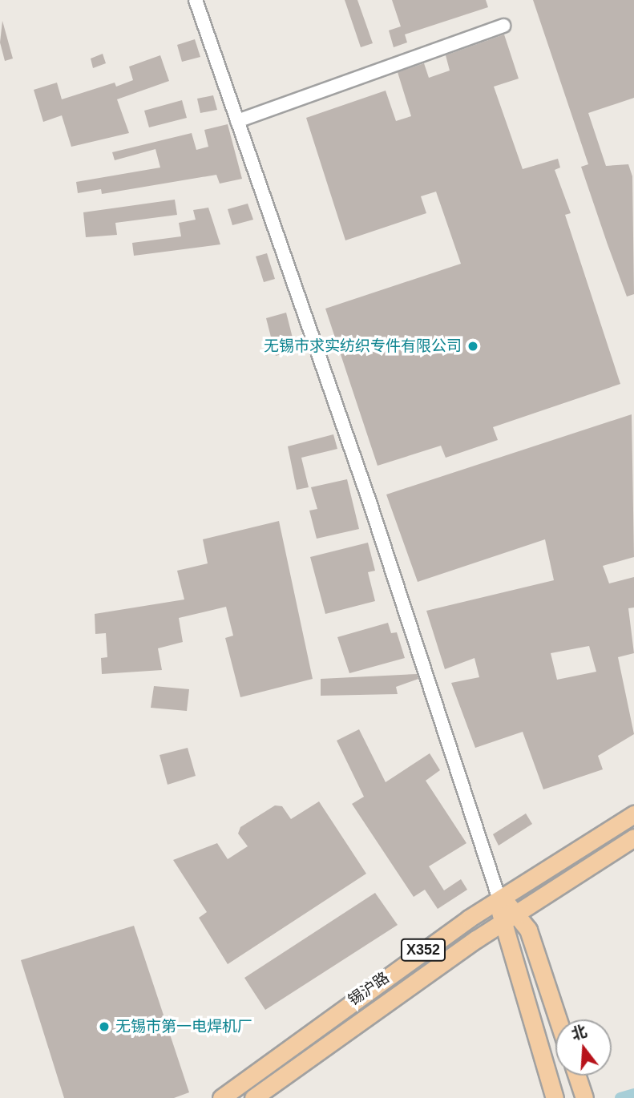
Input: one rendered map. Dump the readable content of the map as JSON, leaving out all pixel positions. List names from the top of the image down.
{
  "streets": {
    "main road": ["X352", "锡沪路"]
  },
  "places": ["无锡市求实纺织专件有限公司", "无锡市第一电焊机厂"],
  "north": "top"
}
